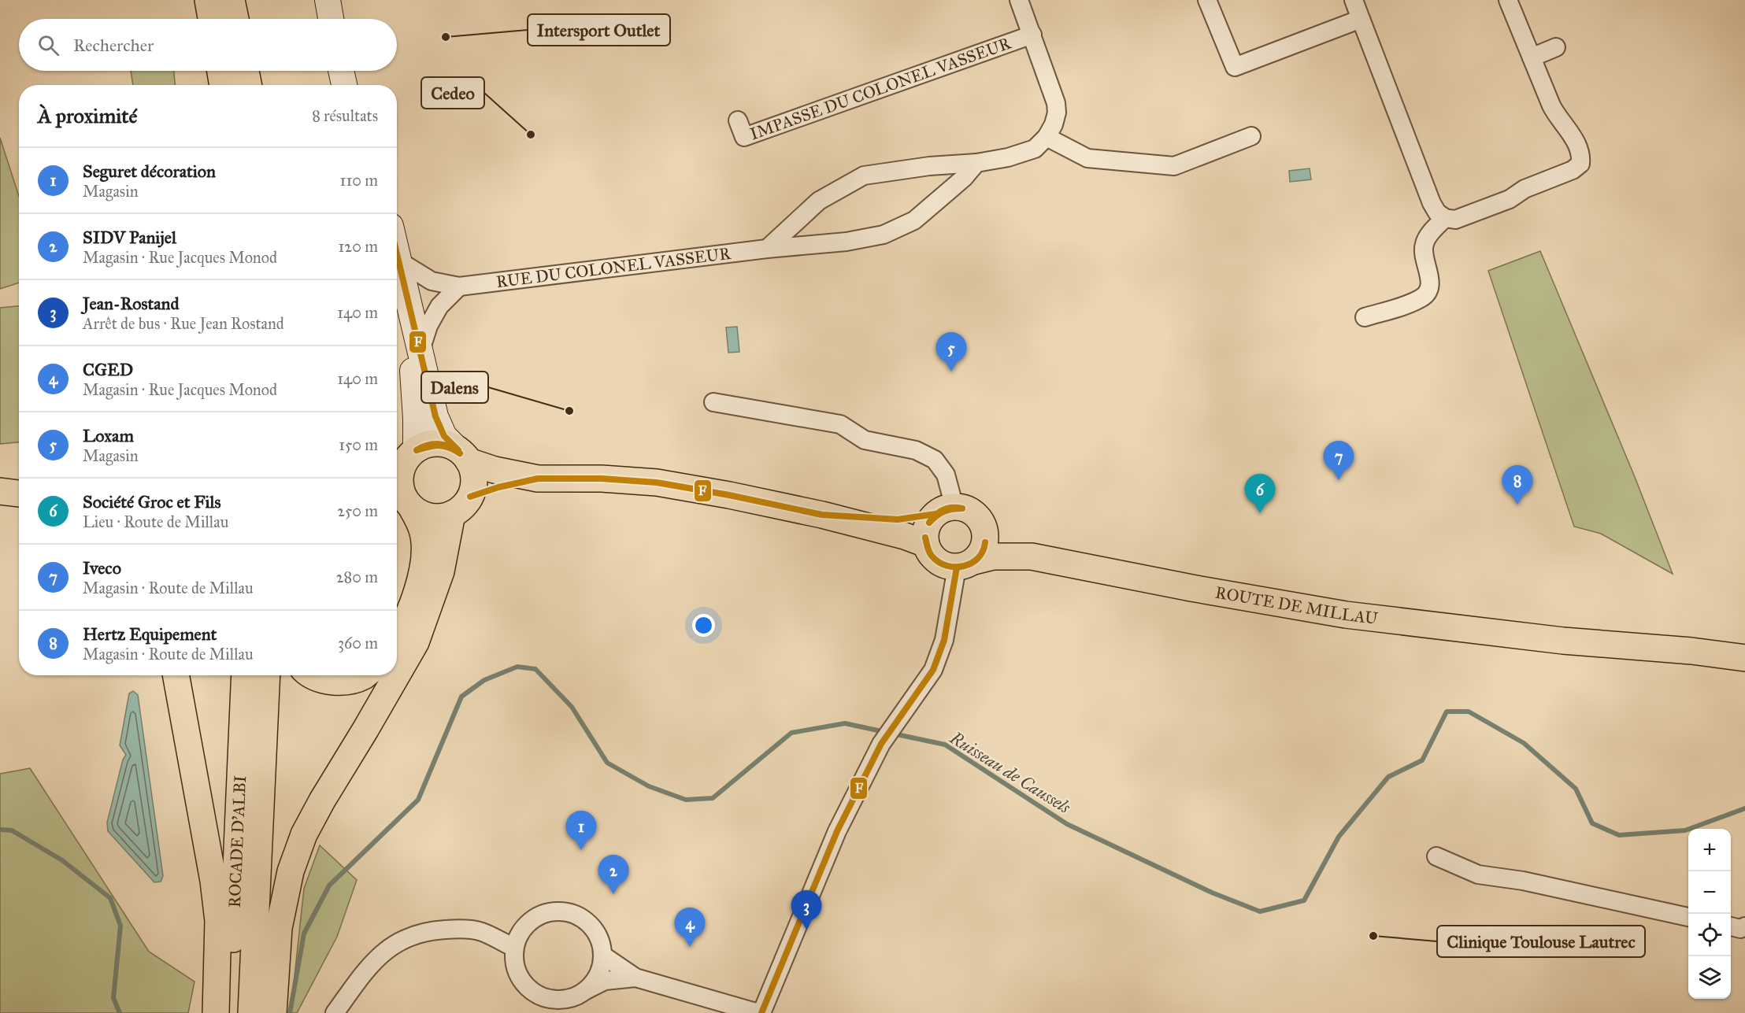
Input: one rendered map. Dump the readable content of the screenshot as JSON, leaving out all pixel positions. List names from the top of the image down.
{
  "streets": {
    "main road": ["ROUTE DE MILLAU", "ROCADE D'ALBI"],
    "street": ["IMPASSE DU COLONEL VASSEUR", "RUE DU COLONEL VASSEUR"]
  },
  "water": ["Ruisseau de Caussels"],
  "places": [
    "Intersport Outlet",
    "Cedeo",
    "Dalens",
    "Clinique Toulouse Lautrec"
  ],
  "lines": ["transit line F"],
  "page": {
    "search": "Rechercher",
    "heading": ["À proximité", "8 résultats"],
    "list": [
      {
        "mark": "1",
        "name": "Seguret décoration",
        "note": "Magasin",
        "value": "110 m"
      },
      {
        "mark": "2",
        "name": "SIDV Panijel",
        "note": "Magasin · Rue Jacques Monod",
        "value": "120 m"
      },
      {
        "mark": "3",
        "name": "Jean-Rostand",
        "note": "Arrêt de bus · Rue Jean Rostand",
        "value": "140 m"
      },
      {
        "mark": "4",
        "name": "CGED",
        "note": "Magasin · Rue Jacques Monod",
        "value": "140 m"
      },
      {
        "mark": "5",
        "name": "Loxam",
        "note": "Magasin",
        "value": "150 m"
      },
      {
        "mark": "6",
        "name": "Société Groc et Fils",
        "note": "Lieu · Route de Millau",
        "value": "250 m"
      },
      {
        "mark": "7",
        "name": "Iveco",
        "note": "Magasin · Route de Millau",
        "value": "280 m"
      },
      {
        "mark": "8",
        "name": "Hertz Equipement",
        "note": "Magasin · Route de Millau",
        "value": "360 m"
      }
    ],
    "pins": [
      "5",
      "7",
      "8",
      "6",
      "1",
      "2",
      "3",
      "4"
    ],
    "map_buttons": ["+", "−"]
  }
}
